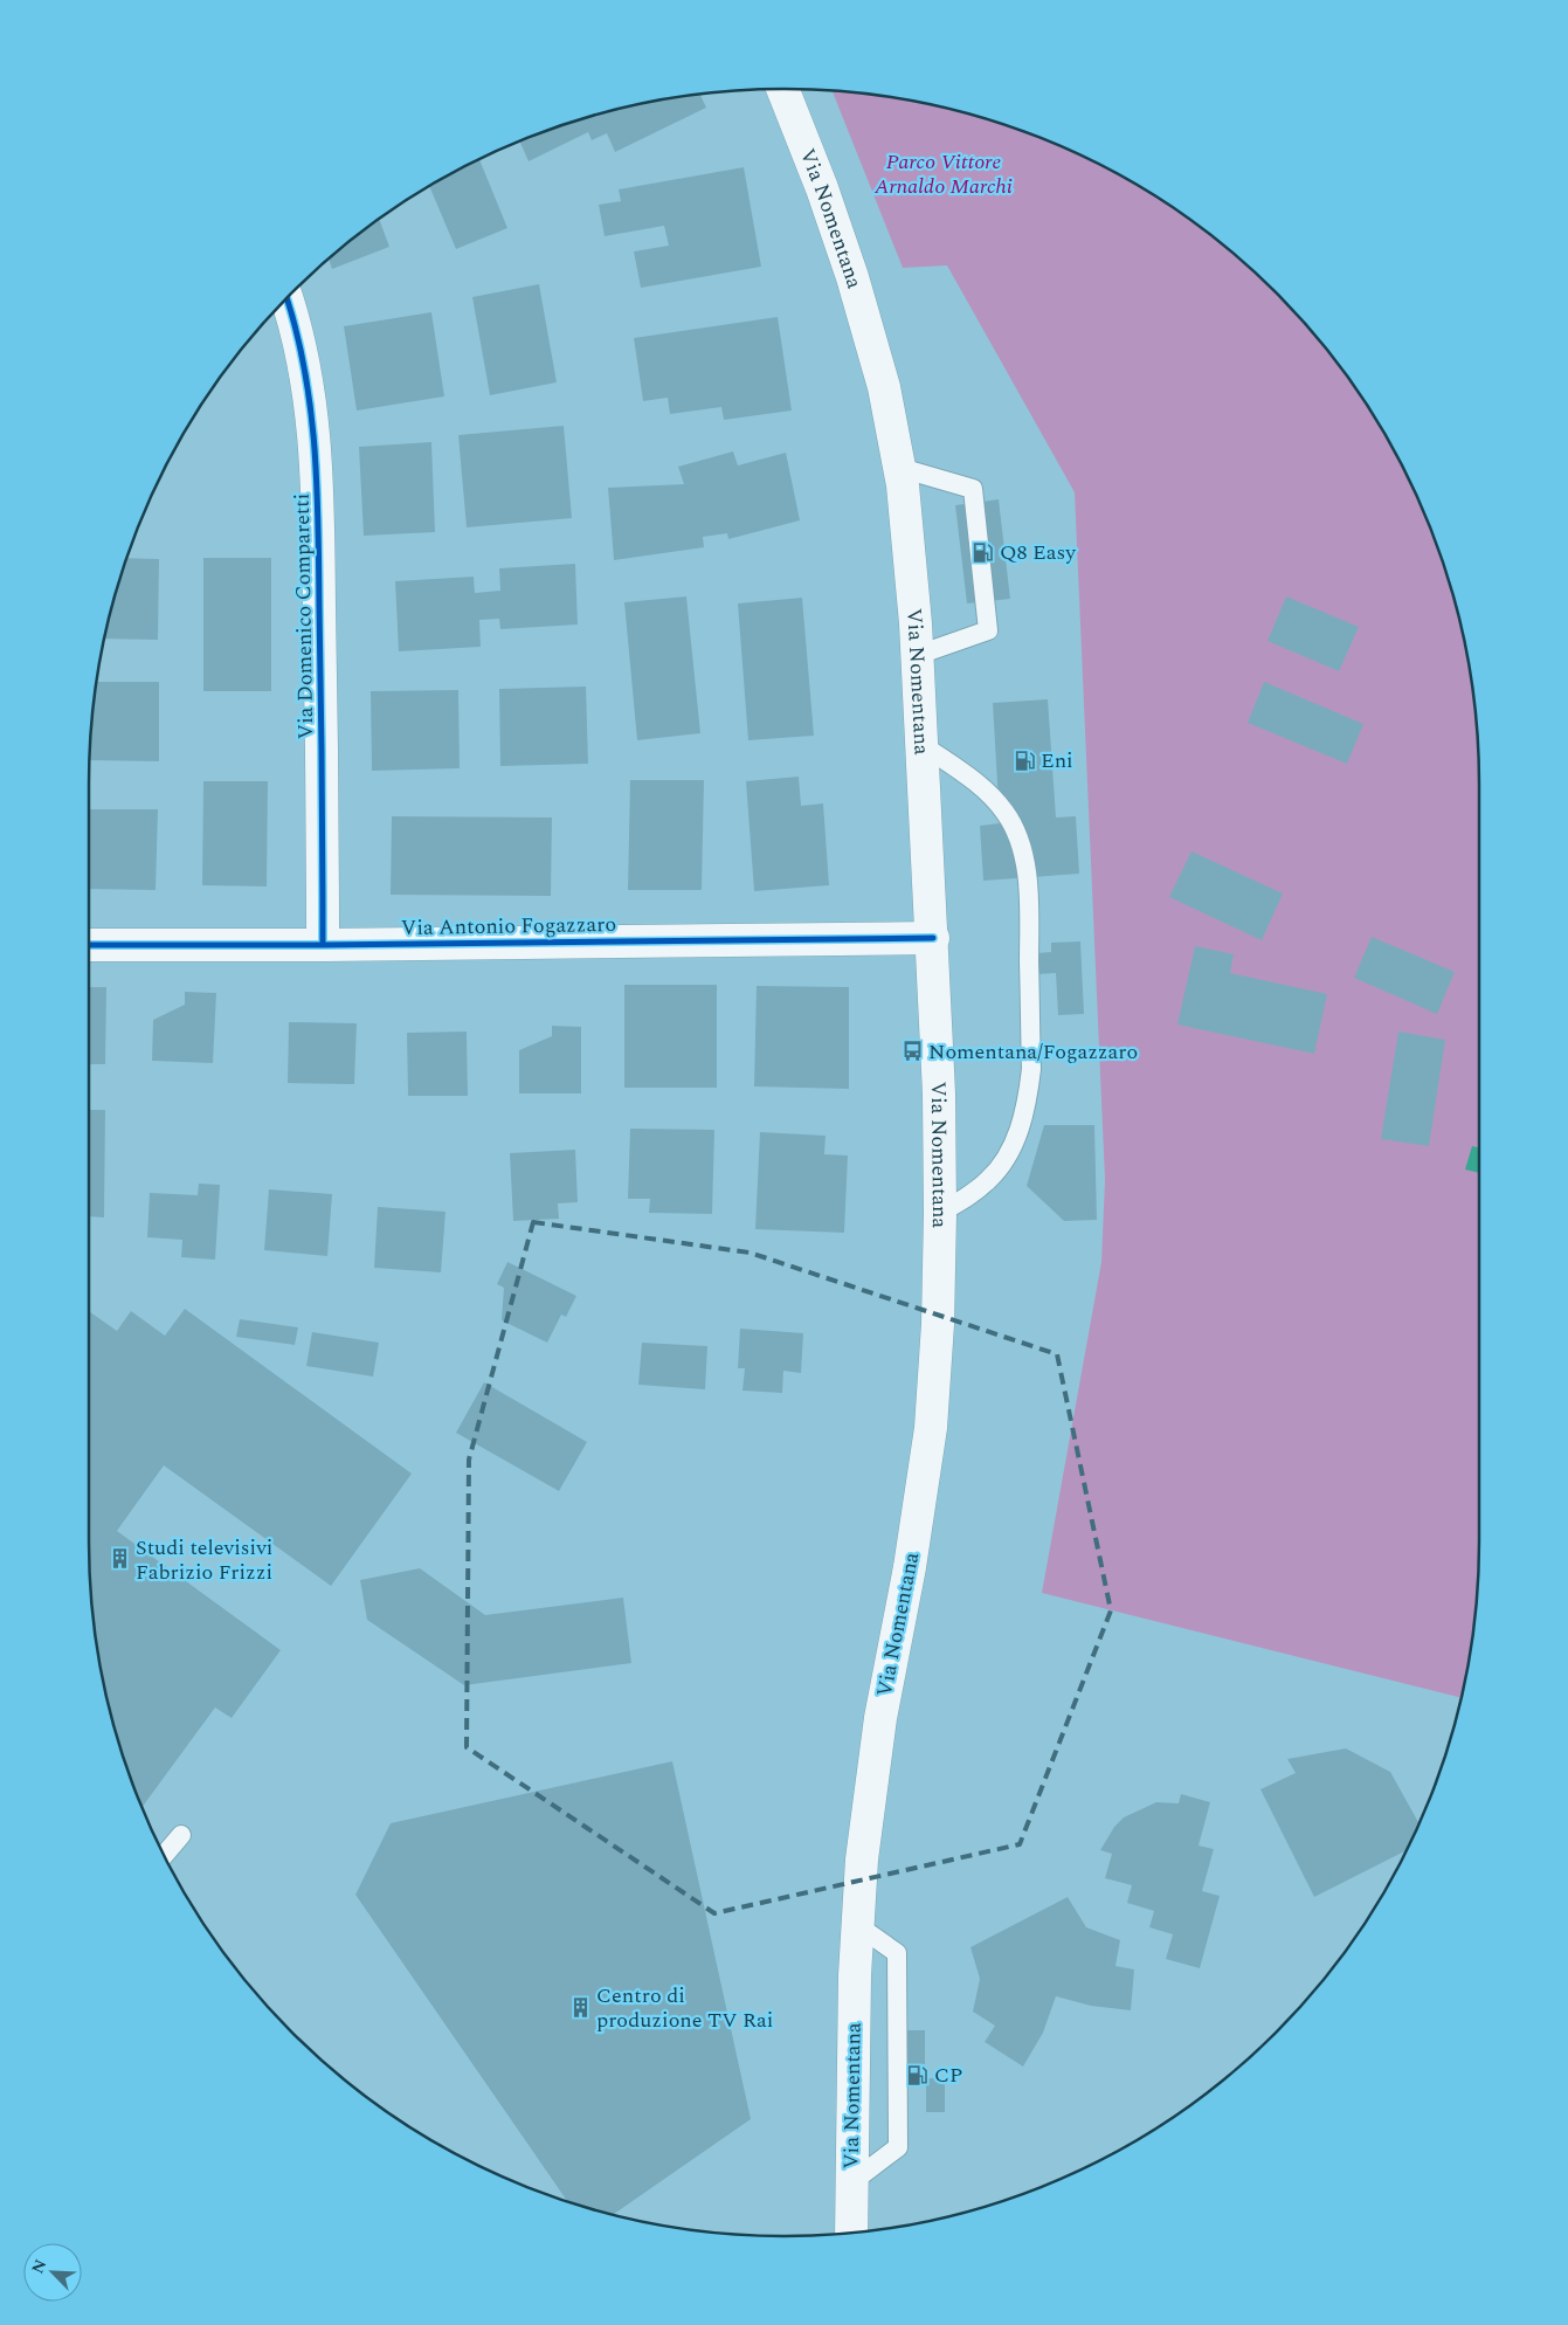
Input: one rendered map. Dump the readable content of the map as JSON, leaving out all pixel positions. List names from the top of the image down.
{
  "streets": {
    "main road": ["Via Nomentana", "Via Domenico Comparetti", "Via Antonio Fogazzaro"]
  },
  "crossings": [
    ["Via Nomentana", "Via Antonio Fogazzaro"],
    ["Via Domenico Comparetti", "Via Antonio Fogazzaro"]
  ],
  "parks": ["Parco Vittore Arnaldo Marchi"],
  "places": {
    "fuel station": ["Q8 Easy", "Eni", "CP"],
    "bus stop": ["Nomentana/Fogazzaro"],
    "building": ["Studi televisivi Fabrizio Frizzi", "Centro di produzione TV Rai"]
  },
  "north": "top left"
}
